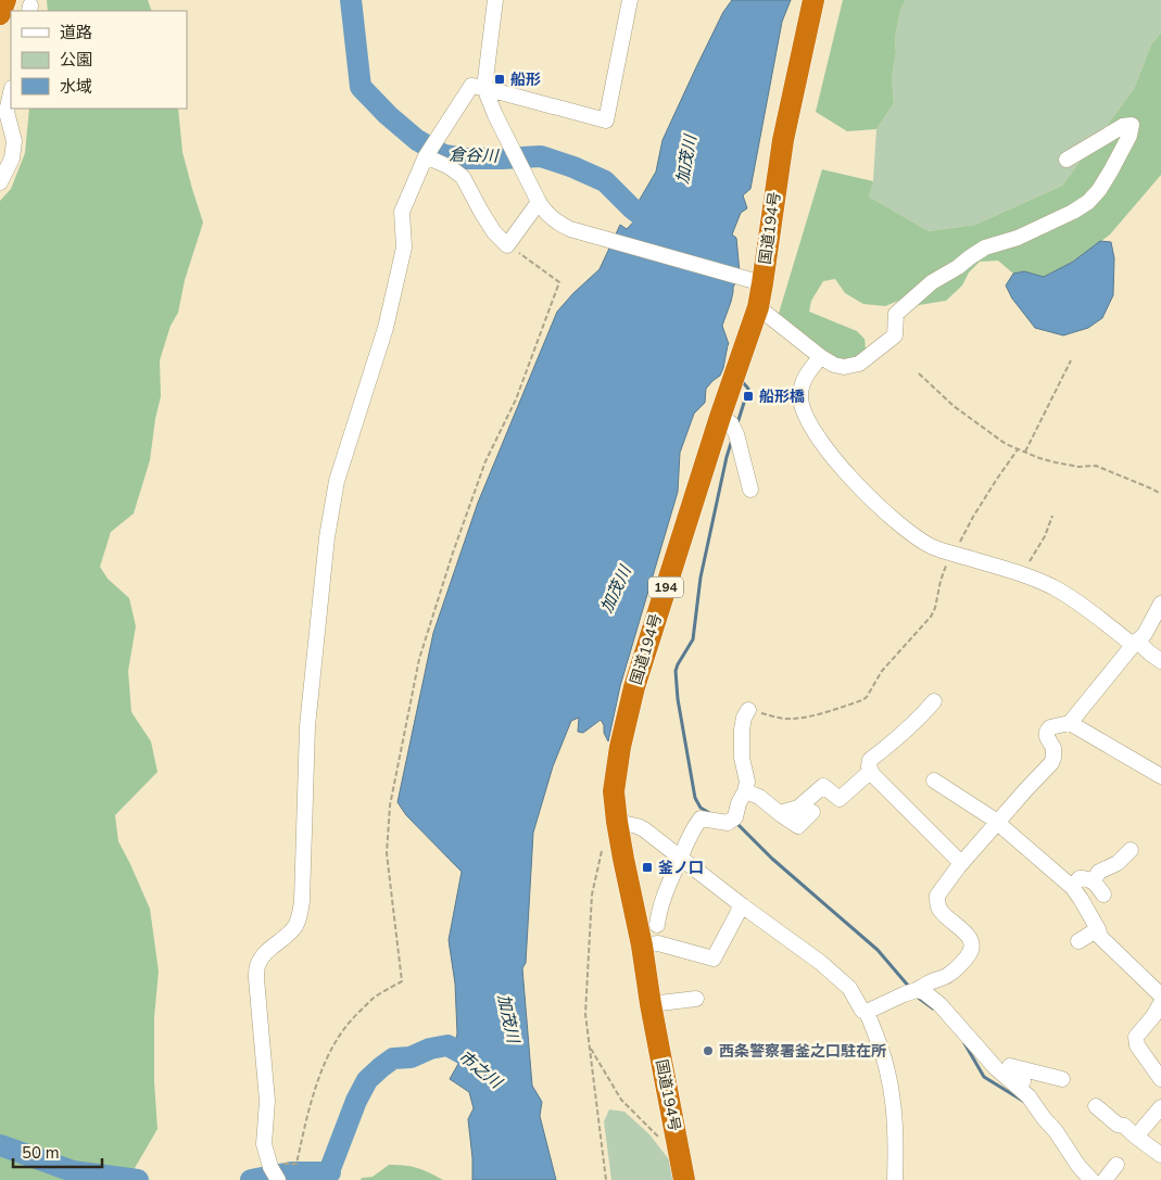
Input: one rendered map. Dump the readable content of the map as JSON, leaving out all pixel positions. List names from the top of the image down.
{
  "streets": {
    "highway": ["国道194号", "194"]
  },
  "water": ["倉谷川", "加茂川", "市之川"],
  "places": {
    "transit": ["船形", "船形橋", "釜ノ口"],
    "other": ["西条警察署釜之口駐在所"]
  },
  "legend": ["道路", "公園", "水域"],
  "scale_bar": "50 m"
}
